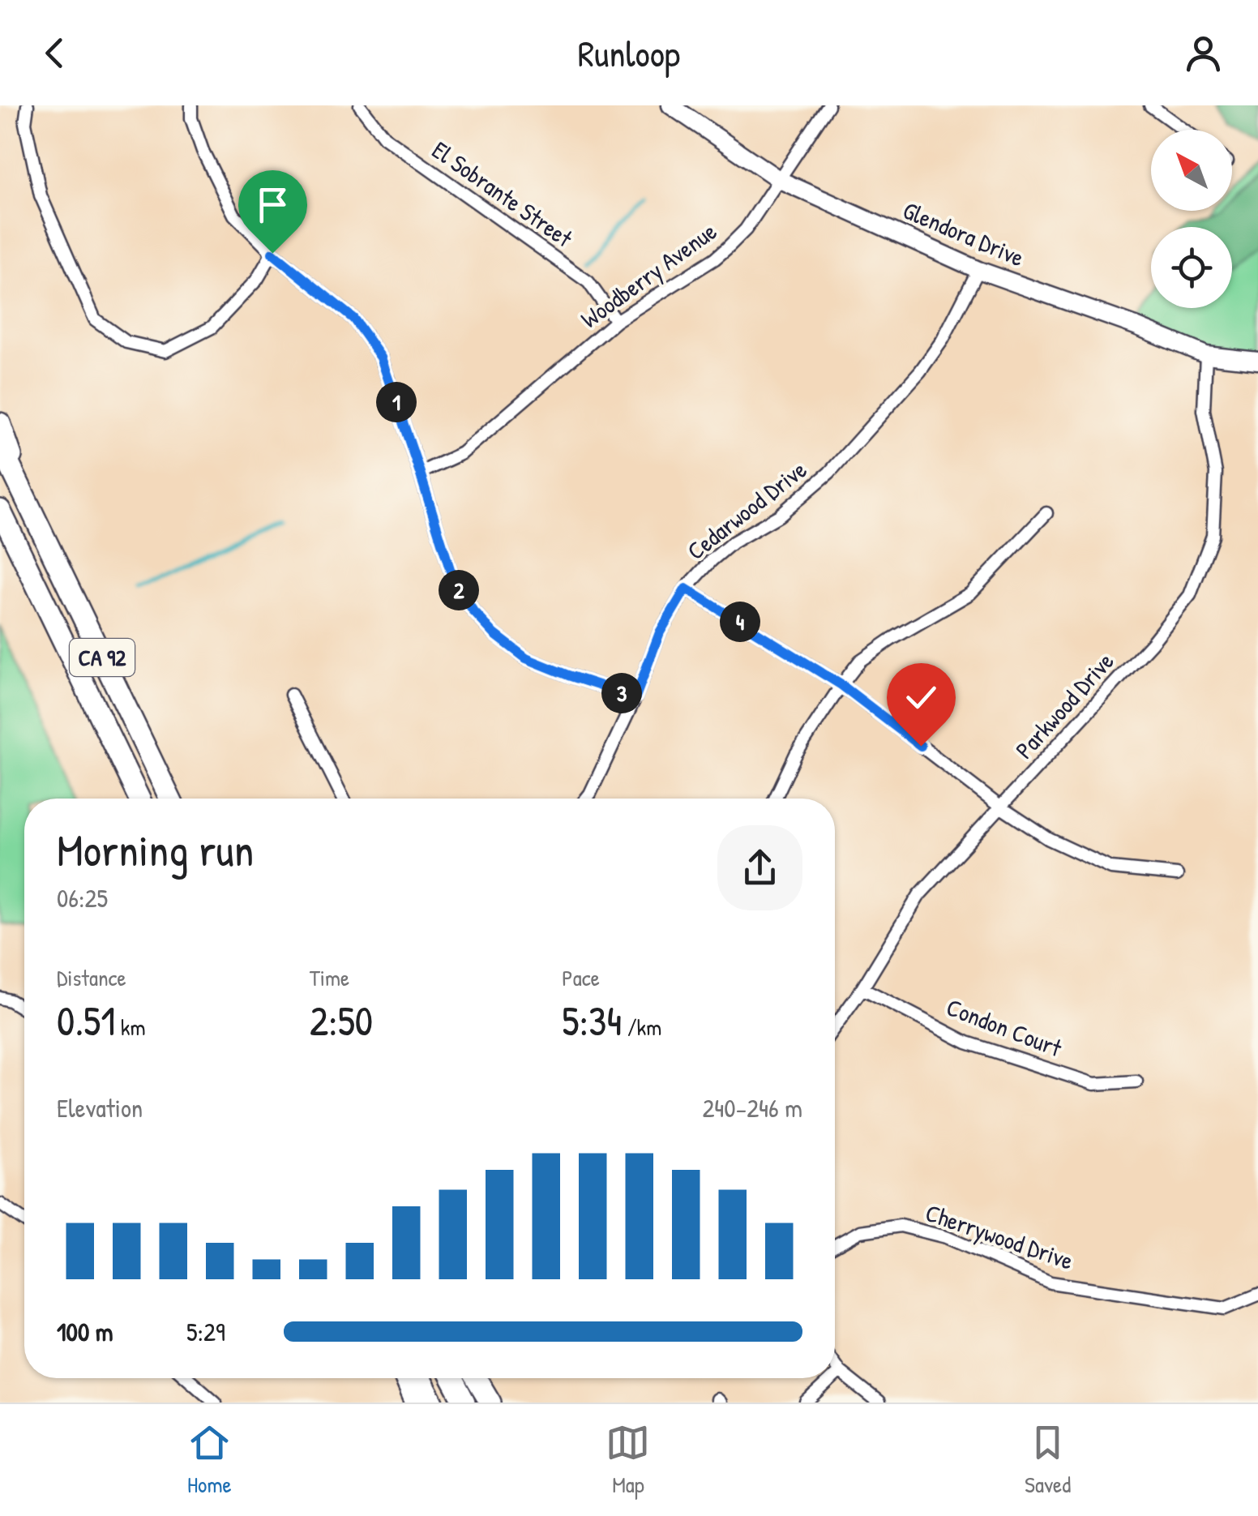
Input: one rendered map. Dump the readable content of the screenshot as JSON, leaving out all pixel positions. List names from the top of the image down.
{
  "streets": {
    "highway": ["CA 92"],
    "street": [
      "El Sobrante Street",
      "Glendora Drive",
      "Woodberry Avenue",
      "Cedarwood Drive",
      "Parkwood Drive",
      "Condon Court",
      "Cherrywood Drive"
    ]
  },
  "crossings": [
    ["El Sobrante Street", "Woodberry Avenue"],
    ["Glendora Drive", "Woodberry Avenue"],
    ["Glendora Drive", "Cedarwood Drive"],
    ["Glendora Drive", "Parkwood Drive"],
    ["Parkwood Drive", "Condon Court"]
  ],
  "north": "top left",
  "page": {
    "header": "Runloop",
    "pins": [
      "1",
      "2",
      "4",
      "3"
    ],
    "heading": ["Morning run", "06:25"],
    "stats": [
      ["Distance", "0.51 km"],
      ["Time", "2:50"],
      ["Pace", "5:34 /km"]
    ],
    "chart": ["Elevation", "240–246 m"],
    "list": [
      {
        "name": "100 m",
        "note": "5:29"
      }
    ],
    "tabs": ["Home", "Map", "Saved"]
  }
}
